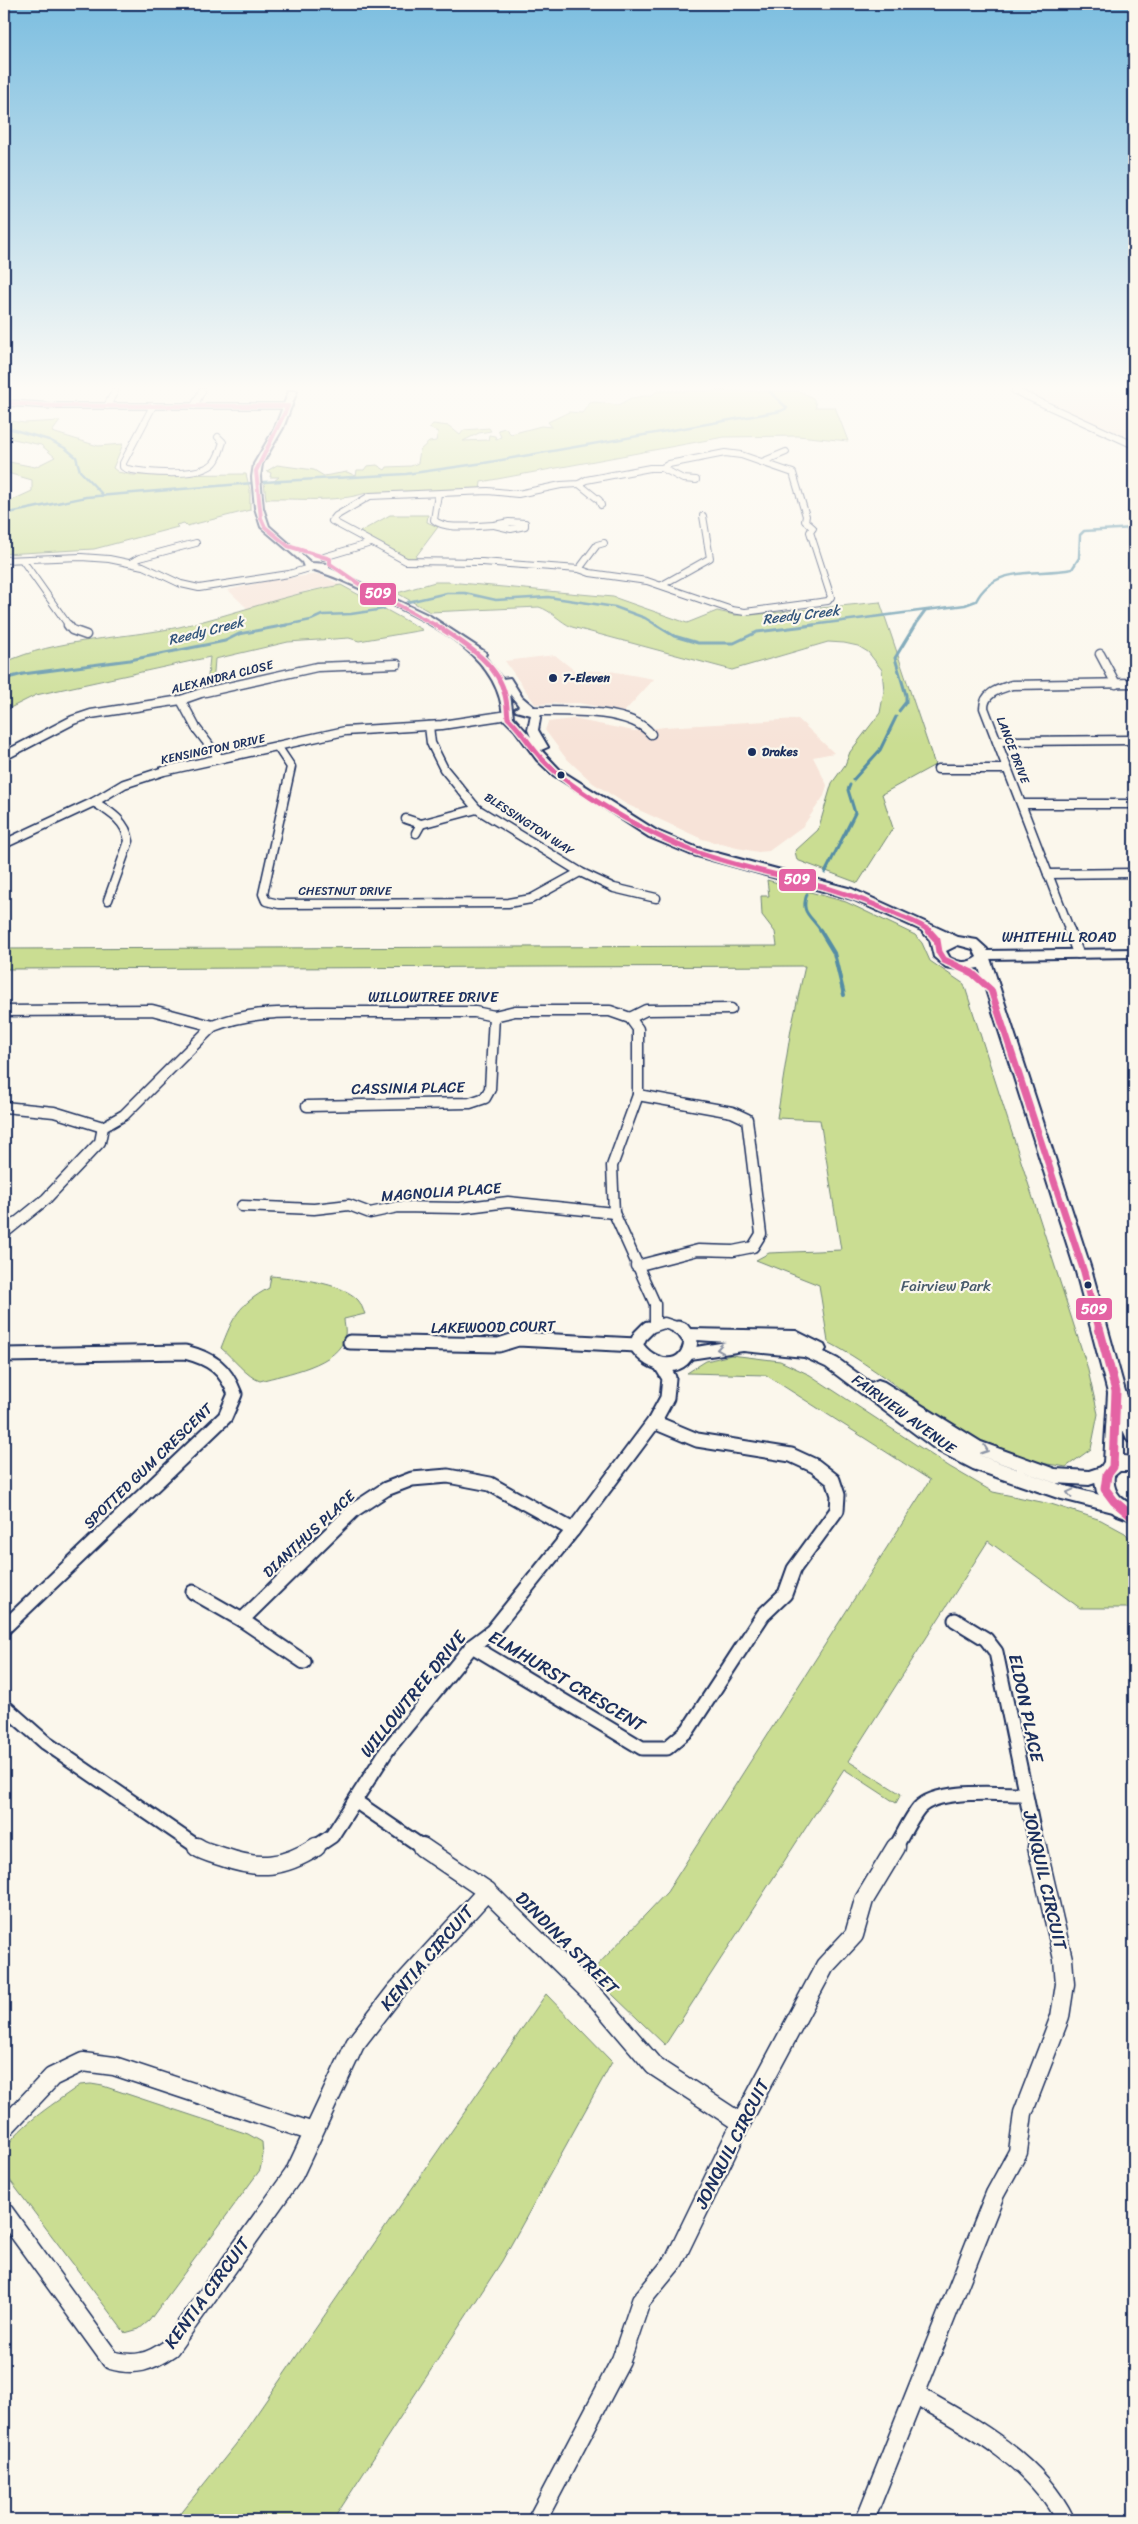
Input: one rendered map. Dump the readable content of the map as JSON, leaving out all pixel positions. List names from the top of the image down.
{
  "streets": {
    "street": [
      "ALEXANDRA CLOSE",
      "KENSINGTON DRIVE",
      "LANCE DRIVE",
      "BLESSINGTON WAY",
      "CHESTNUT DRIVE",
      "WHITEHILL ROAD",
      "WILLOWTREE DRIVE",
      "CASSINIA PLACE",
      "MAGNOLIA PLACE",
      "LAKEWOOD COURT",
      "FAIRVIEW AVENUE",
      "SPOTTED GUM CRESCENT",
      "DIANTHUS PLACE",
      "ELMHURST CRESCENT",
      "ELDON PLACE",
      "JONQUIL CIRCUIT",
      "DINDINA STREET",
      "KENTIA CIRCUIT"
    ]
  },
  "crossings": [
    ["KENSINGTON DRIVE", "BLESSINGTON WAY"],
    ["KENSINGTON DRIVE", "CHESTNUT DRIVE"],
    ["LANCE DRIVE", "WHITEHILL ROAD"],
    ["BLESSINGTON WAY", "CHESTNUT DRIVE"],
    ["WILLOWTREE DRIVE", "CASSINIA PLACE"],
    ["WILLOWTREE DRIVE", "LAKEWOOD COURT"],
    ["WILLOWTREE DRIVE", "FAIRVIEW AVENUE"],
    ["WILLOWTREE DRIVE", "DIANTHUS PLACE"],
    ["WILLOWTREE DRIVE", "ELMHURST CRESCENT"],
    ["WILLOWTREE DRIVE", "DINDINA STREET"],
    ["LAKEWOOD COURT", "FAIRVIEW AVENUE"],
    ["ELDON PLACE", "JONQUIL CIRCUIT"],
    ["JONQUIL CIRCUIT", "DINDINA STREET"],
    ["DINDINA STREET", "KENTIA CIRCUIT"]
  ],
  "water": ["Reedy Creek"],
  "parks": ["Fairview Park"],
  "places": ["7-Eleven", "Drakes"],
  "lines": ["transit line 509"]
}
